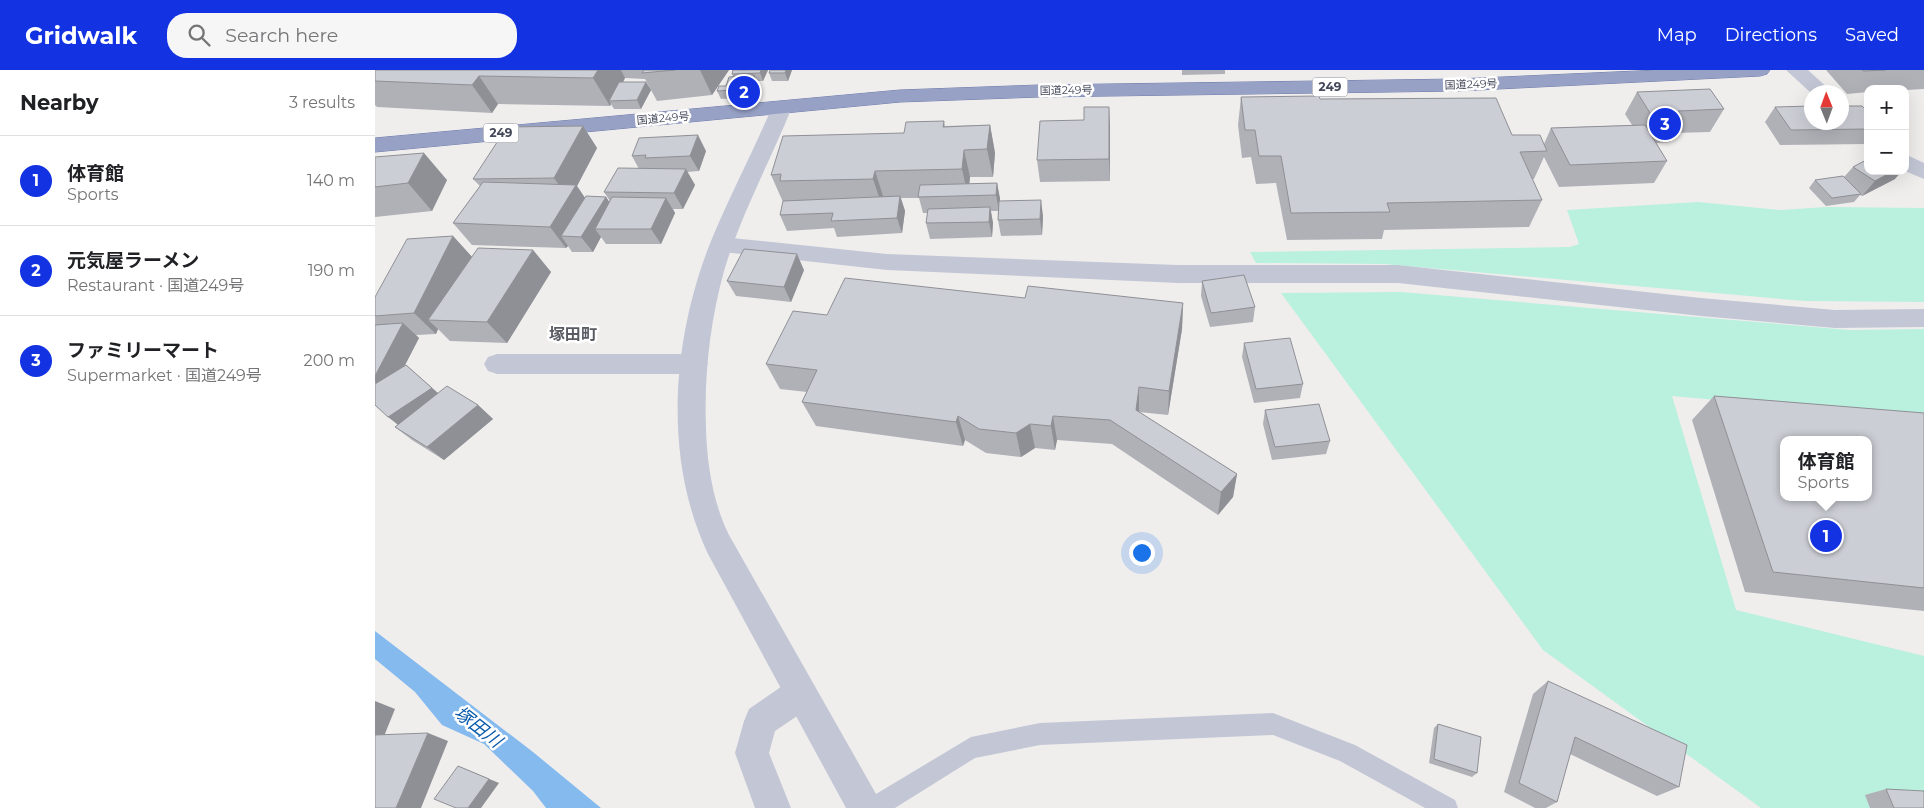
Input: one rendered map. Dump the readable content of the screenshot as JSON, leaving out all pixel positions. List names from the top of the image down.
{
  "streets": {
    "highway": ["国道249号", "249"]
  },
  "districts": ["塚田町"],
  "water": ["塚田川"],
  "north": "top",
  "page": {
    "header": "Gridwalk",
    "search": "Search here",
    "nav": ["Map", "Directions", "Saved"],
    "heading": ["Nearby", "3 results"],
    "pins": ["2", "3", "1"],
    "map_buttons": ["+", "−"],
    "list": [
      {
        "mark": "1",
        "name": "体育館",
        "note": "Sports",
        "value": "140 m"
      },
      {
        "mark": "2",
        "name": "元気屋ラーメン",
        "note": "Restaurant · 国道249号",
        "value": "190 m"
      },
      {
        "mark": "3",
        "name": "ファミリーマート",
        "note": "Supermarket · 国道249号",
        "value": "200 m"
      }
    ],
    "popup": ["体育館", "Sports"]
  }
}
